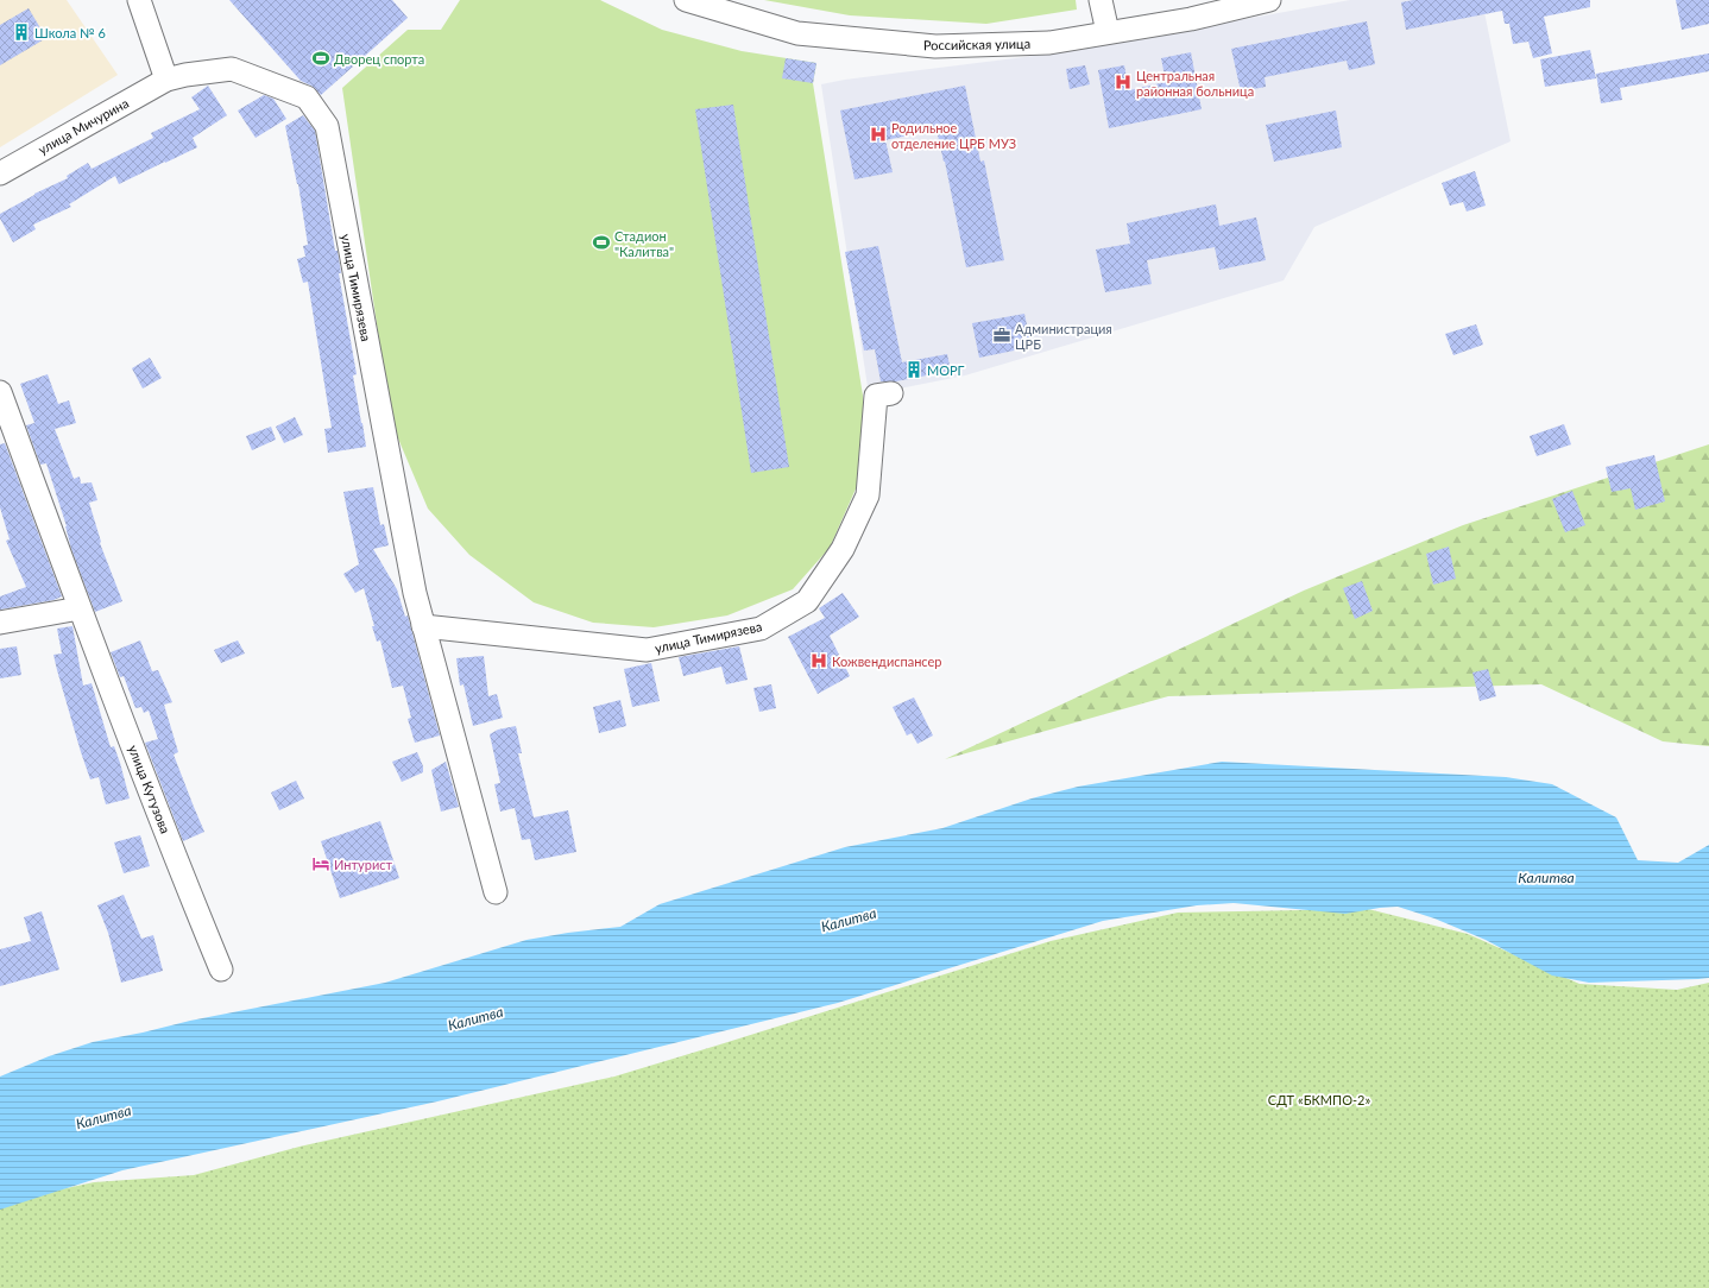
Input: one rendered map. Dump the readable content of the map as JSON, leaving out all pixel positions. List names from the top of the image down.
{
  "streets": {
    "street": [
      "Российская улица",
      "улица Мичурина",
      "улица Тимирязева",
      "улица Кутузова"
    ]
  },
  "crossings": [
    ["улица Мичурина", "улица Тимирязева"]
  ],
  "water": ["Калитва"],
  "parks": ["СДТ «БКМПО-2»"],
  "places": {
    "building": ["Школа № 6", "МОРГ"],
    "sports": ["Дворец спорта", "Стадион \"Калитва\""],
    "hospital": ["Центральная районная больница", "Родильное отделение ЦРБ МУЗ", "Кожвендиспансер"],
    "office": ["Администрация ЦРБ"],
    "hotel": ["Интурист"]
  }
}
